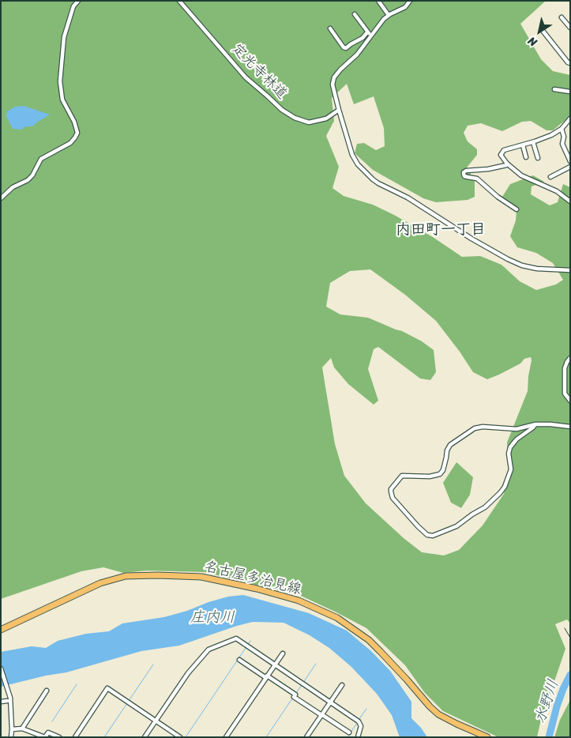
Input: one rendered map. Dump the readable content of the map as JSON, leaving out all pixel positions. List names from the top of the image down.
{
  "streets": {
    "main road": ["名古屋多治見線"],
    "street": ["定光寺林道"]
  },
  "districts": ["内田町一丁目"],
  "water": ["庄内川", "水野川"],
  "north": "bottom left"
}
